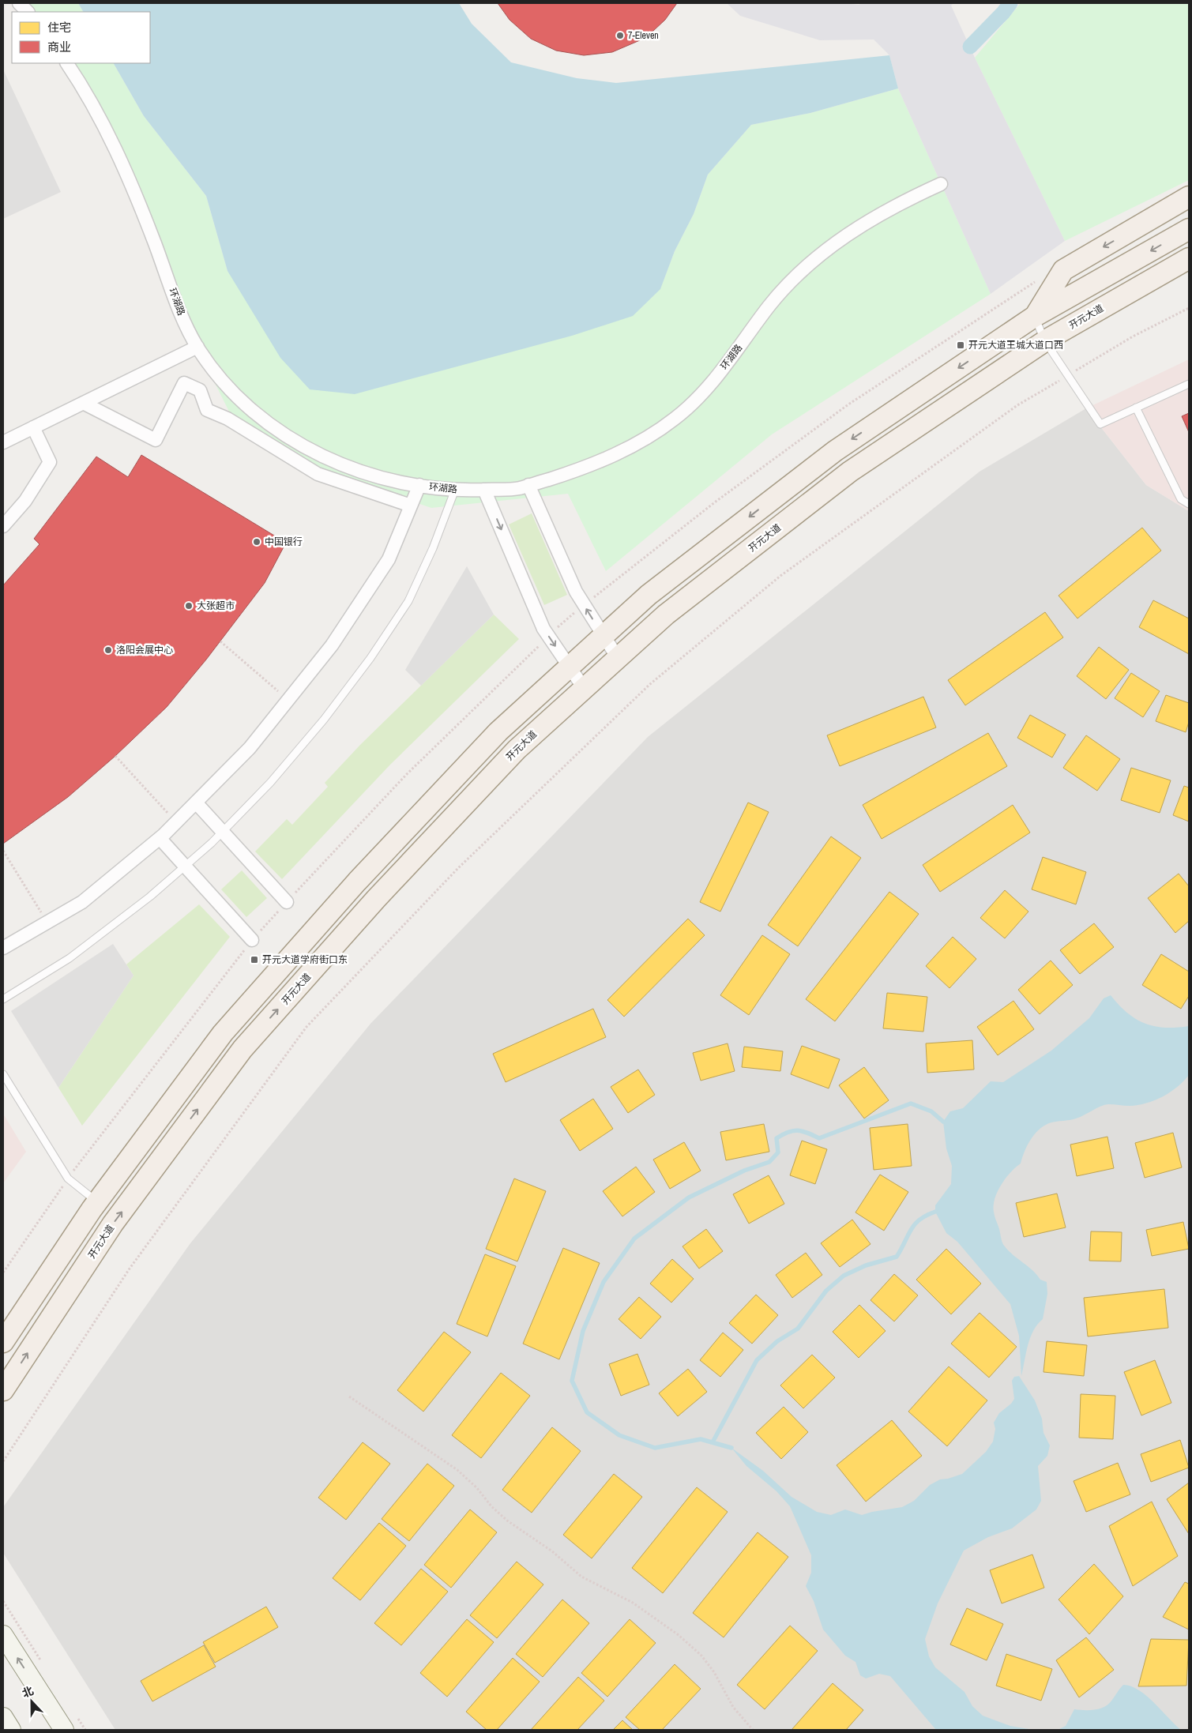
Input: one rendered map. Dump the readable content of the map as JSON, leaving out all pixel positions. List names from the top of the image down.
{
  "streets": {
    "main road": ["开元大道"],
    "street": ["环湖路"]
  },
  "places": {
    "other": [
      "7-Eleven",
      "中国银行",
      "大张超市",
      "洛阳会展中心"
    ],
    "transit": ["开元大道王城大道口西", "开元大道学府街口东"]
  },
  "legend": ["住宅", "商业"],
  "north": "top"
}
